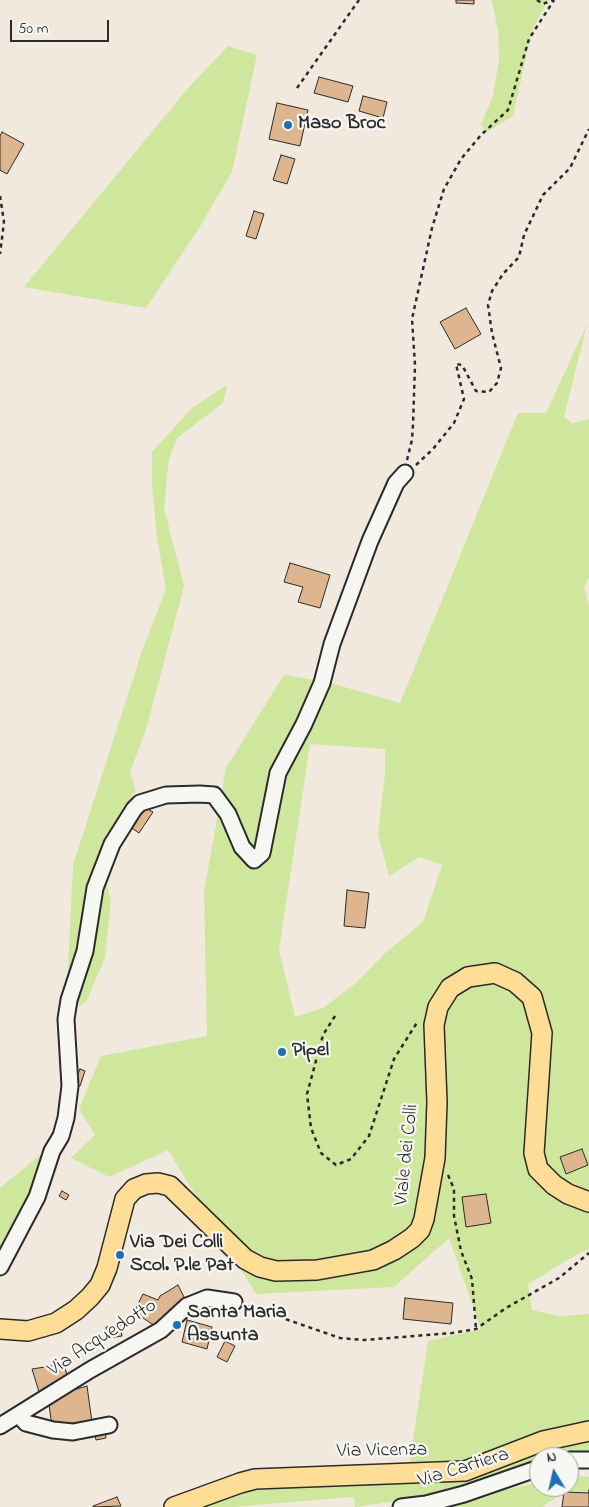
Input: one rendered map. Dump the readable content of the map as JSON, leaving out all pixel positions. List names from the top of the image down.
{
  "streets": {
    "main road": ["Viale dei Colli", "Via Vicenza"],
    "street": ["Via Acquedotto", "Via Cartiera"]
  },
  "places": [
    "Maso Broc",
    "Pipel",
    "Via Dei Colli Scol. P.le Pat",
    "Santa Maria Assunta"
  ],
  "scale_bar": "50 m",
  "north": "top"
}
